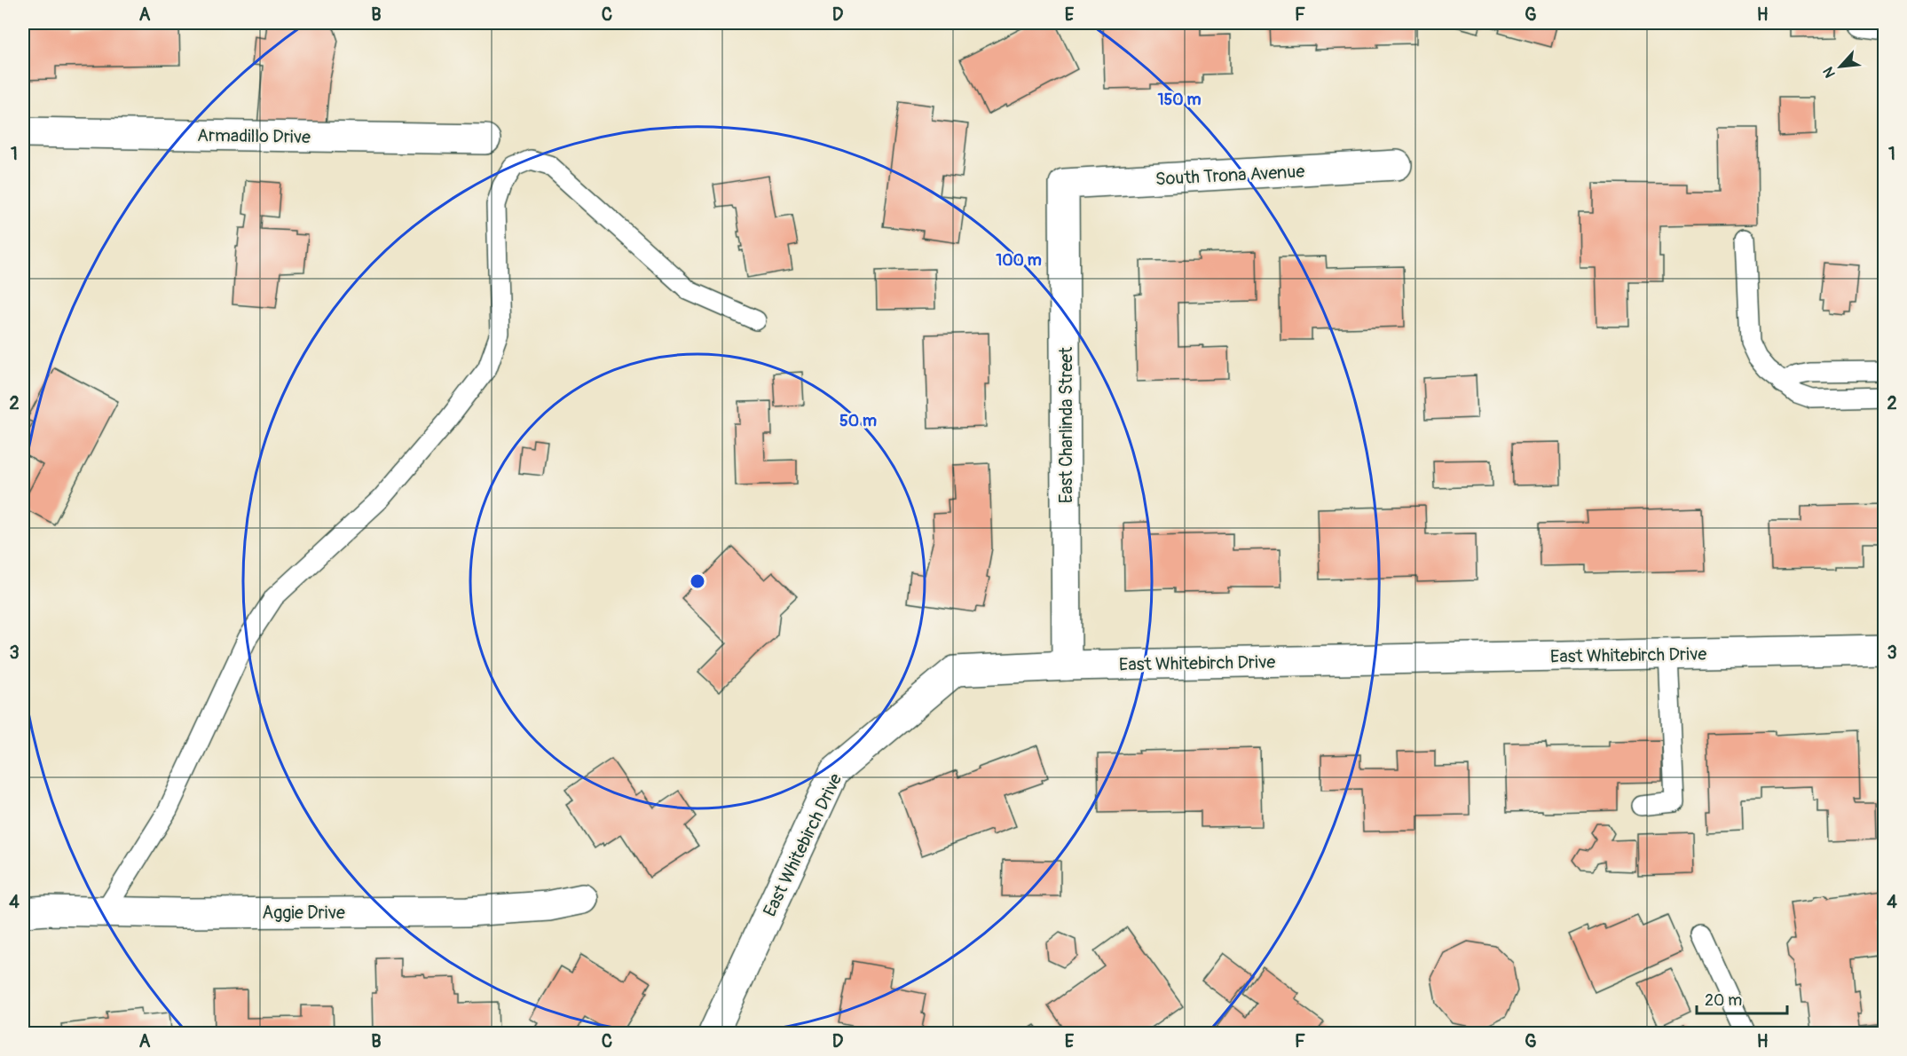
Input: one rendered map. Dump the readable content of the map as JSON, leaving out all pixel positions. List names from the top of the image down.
{
  "streets": {
    "street": [
      "Armadillo Drive",
      "South Trona Avenue",
      "East Charlinda Street",
      "East Whitebirch Drive",
      "Aggie Drive"
    ]
  },
  "crossings": [
    ["South Trona Avenue", "East Charlinda Street"],
    ["East Charlinda Street", "East Whitebirch Drive"]
  ],
  "scale_bar": "20 m",
  "north": "bottom left",
  "grid": {
    "columns": [
      "A",
      "B",
      "C",
      "D",
      "E",
      "F",
      "G",
      "H"
    ],
    "rows": [
      "1",
      "2",
      "3",
      "4"
    ]
  },
  "rings": ["150 m", "100 m", "50 m"]
}
